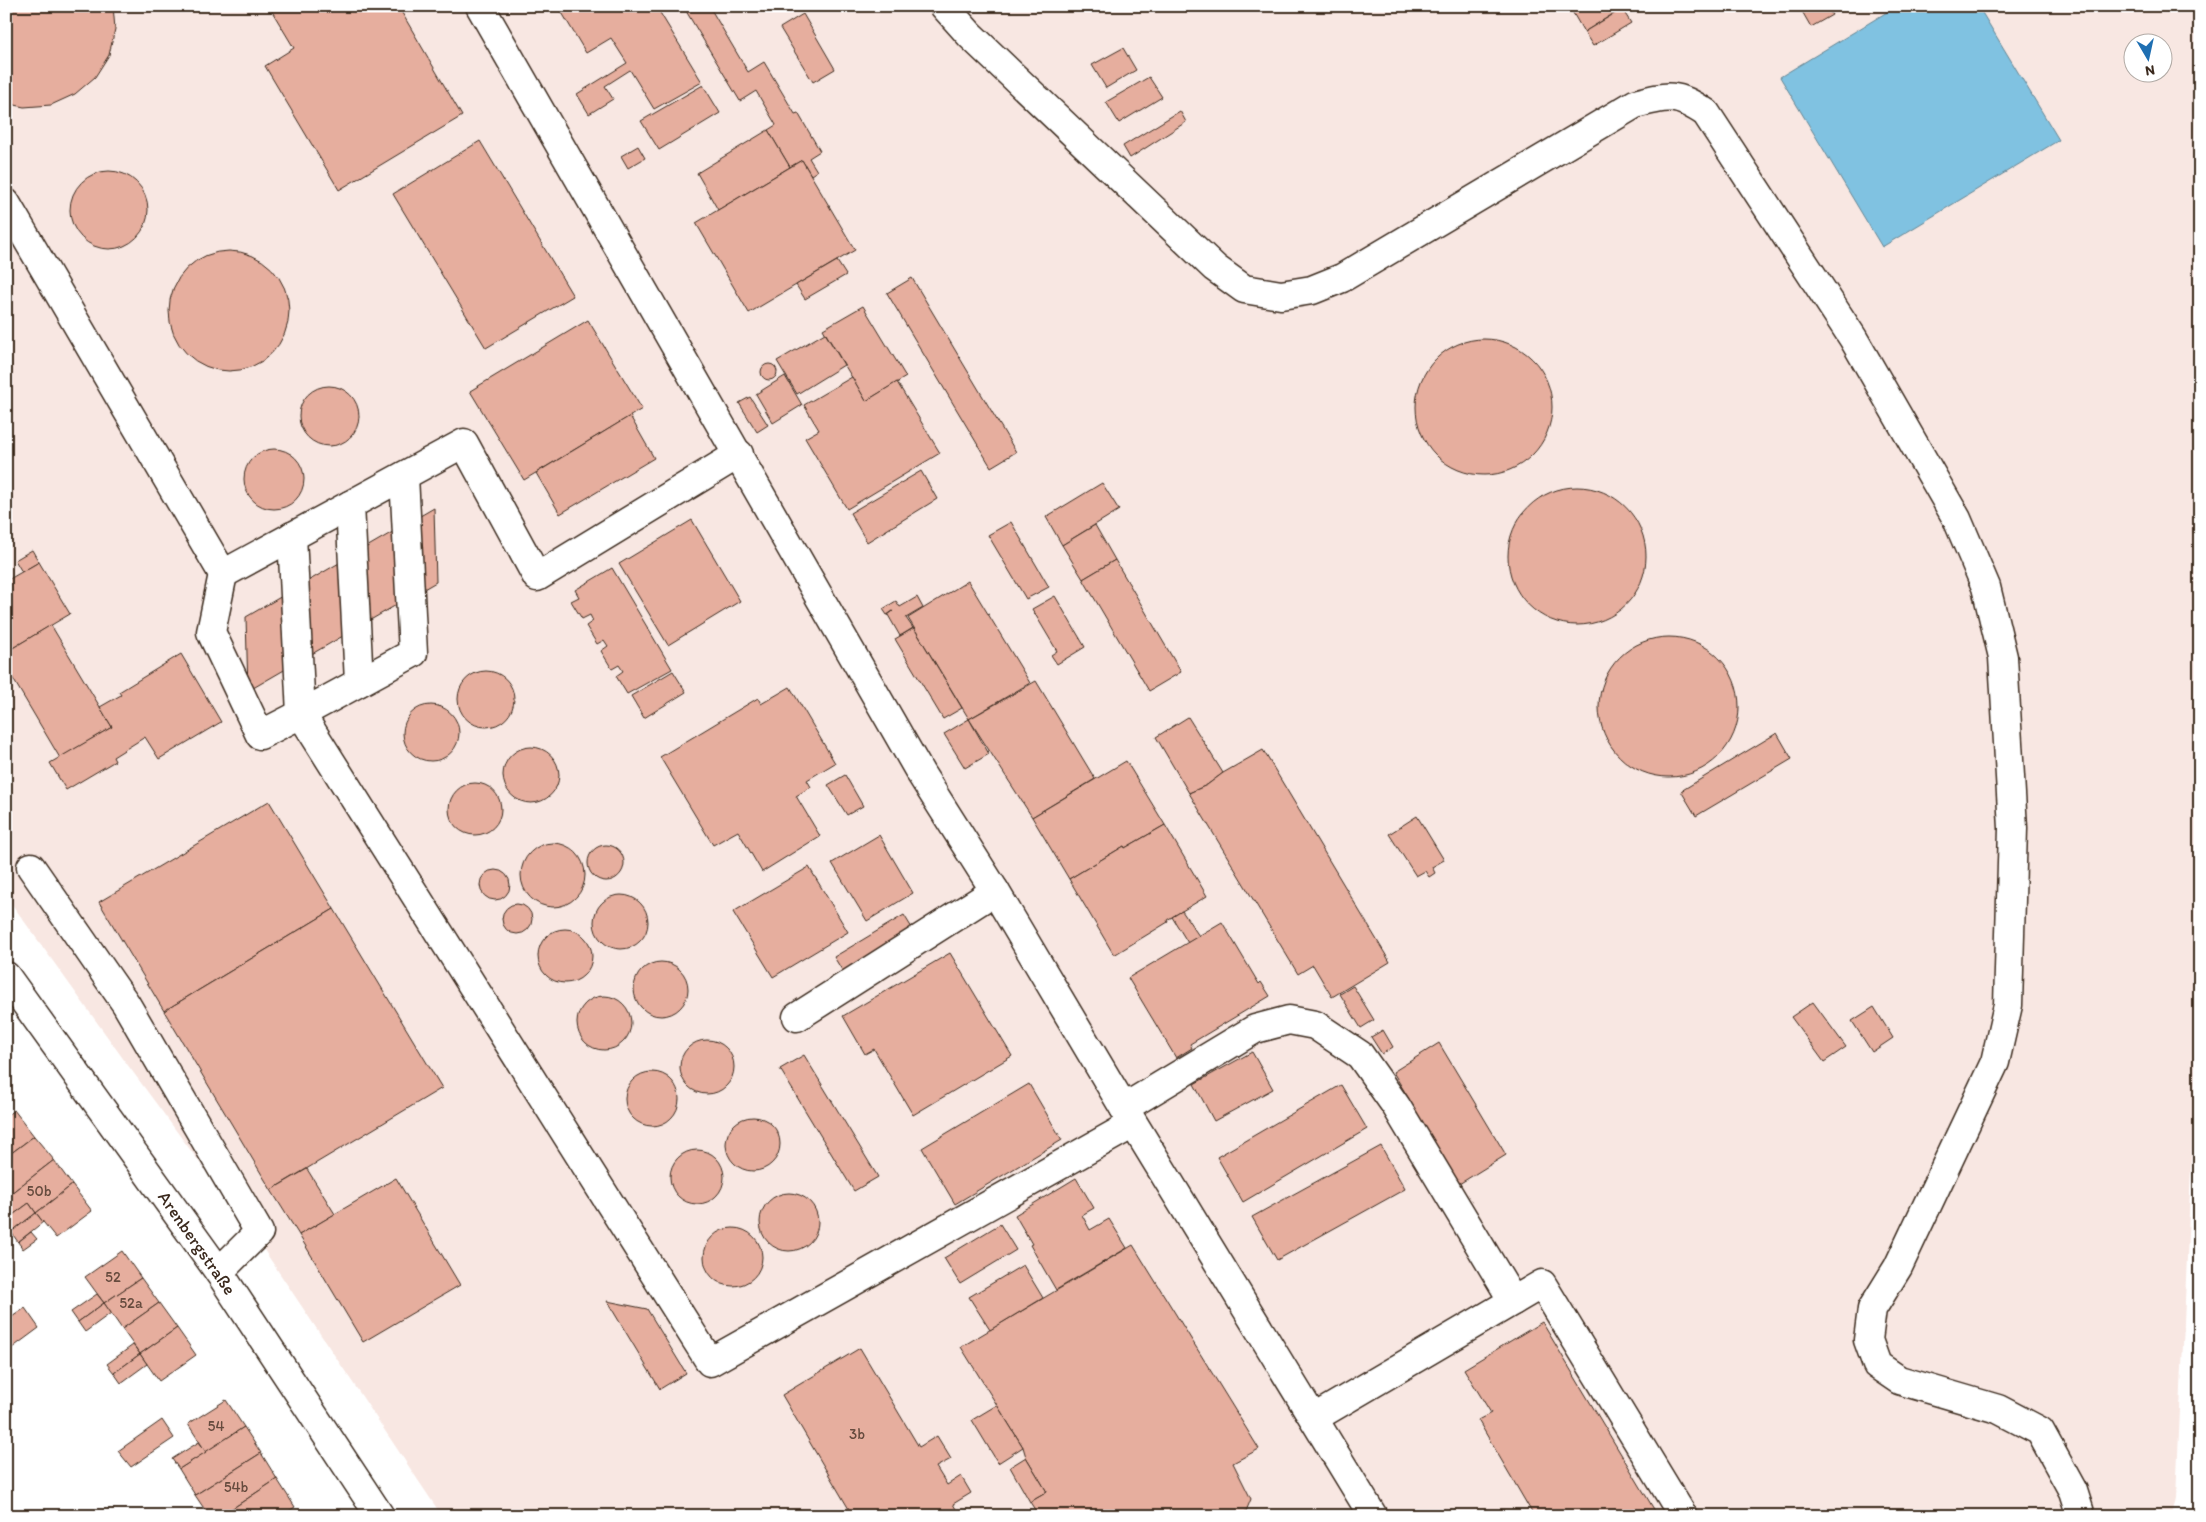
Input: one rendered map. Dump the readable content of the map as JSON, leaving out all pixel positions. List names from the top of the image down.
{
  "streets": {
    "street": ["Arenbergstraße"]
  },
  "house_numbers": [
    "50b",
    "52",
    "52a",
    "54",
    "3b",
    "54b"
  ],
  "north": "bottom"
}
